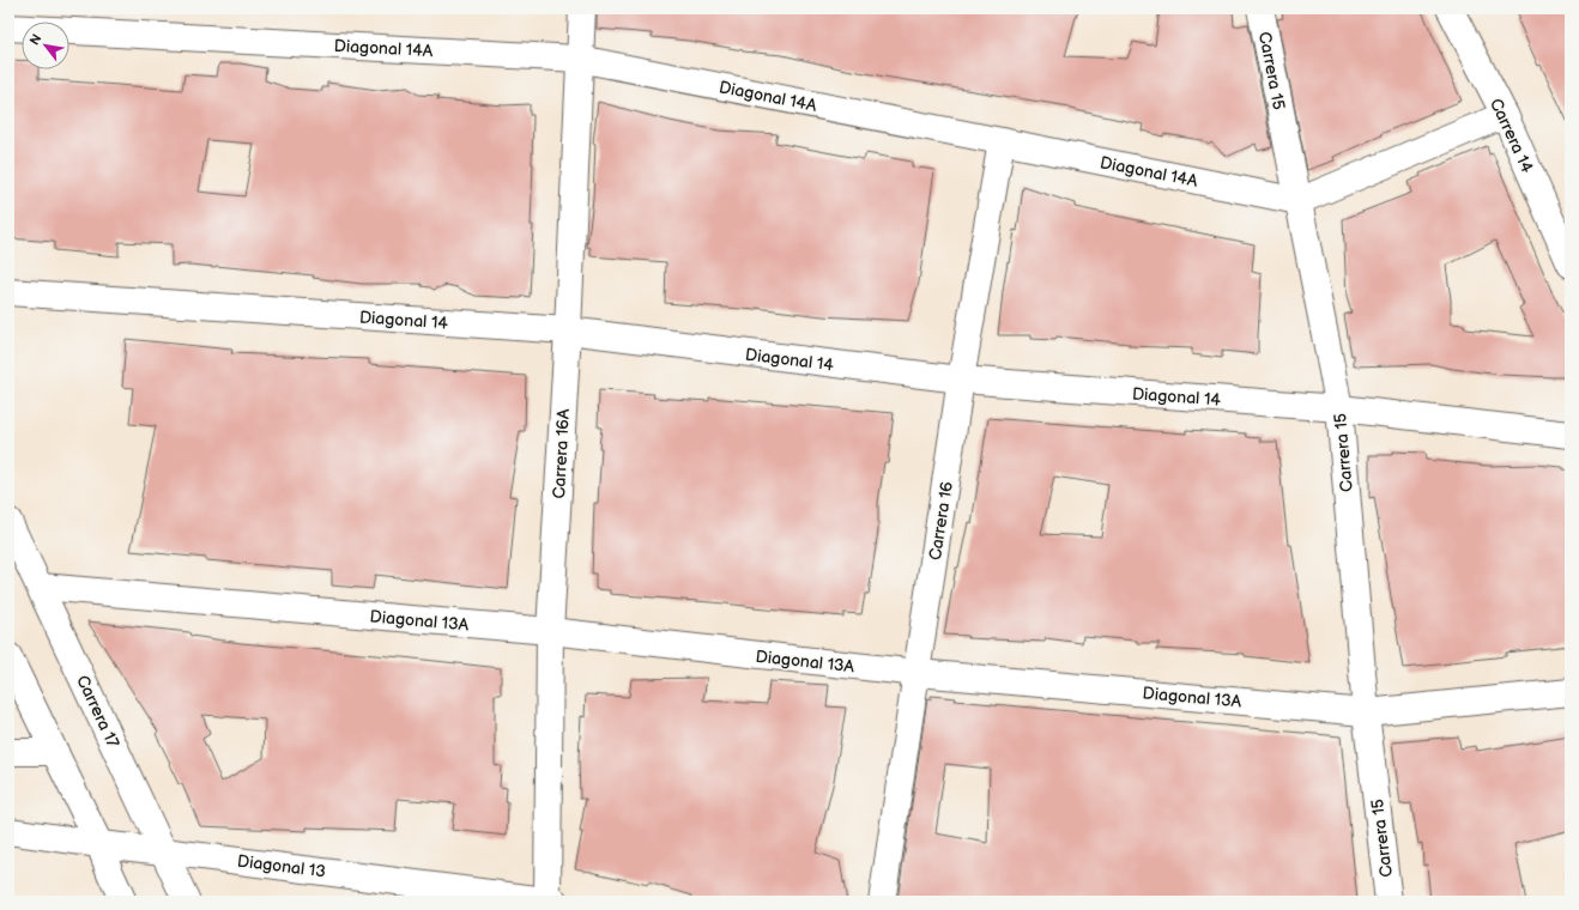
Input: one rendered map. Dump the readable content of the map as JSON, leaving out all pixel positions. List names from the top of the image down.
{
  "streets": {
    "street": [
      "Diagonal 14A",
      "Carrera 15",
      "Carrera 14",
      "Diagonal 14",
      "Carrera 16A",
      "Carrera 16",
      "Diagonal 13A",
      "Carrera 17",
      "Diagonal 13"
    ]
  },
  "crossings": [
    ["Diagonal 14A", "Carrera 15"],
    ["Diagonal 14A", "Carrera 16A"],
    ["Diagonal 14A", "Carrera 16"],
    ["Carrera 15", "Diagonal 14"],
    ["Carrera 15", "Diagonal 13A"],
    ["Diagonal 14", "Carrera 16A"],
    ["Diagonal 14", "Carrera 16"],
    ["Carrera 16A", "Diagonal 13A"],
    ["Carrera 16A", "Diagonal 13"],
    ["Carrera 16", "Diagonal 13A"],
    ["Diagonal 13A", "Carrera 17"],
    ["Carrera 17", "Diagonal 13"]
  ],
  "north": "top left"
}
